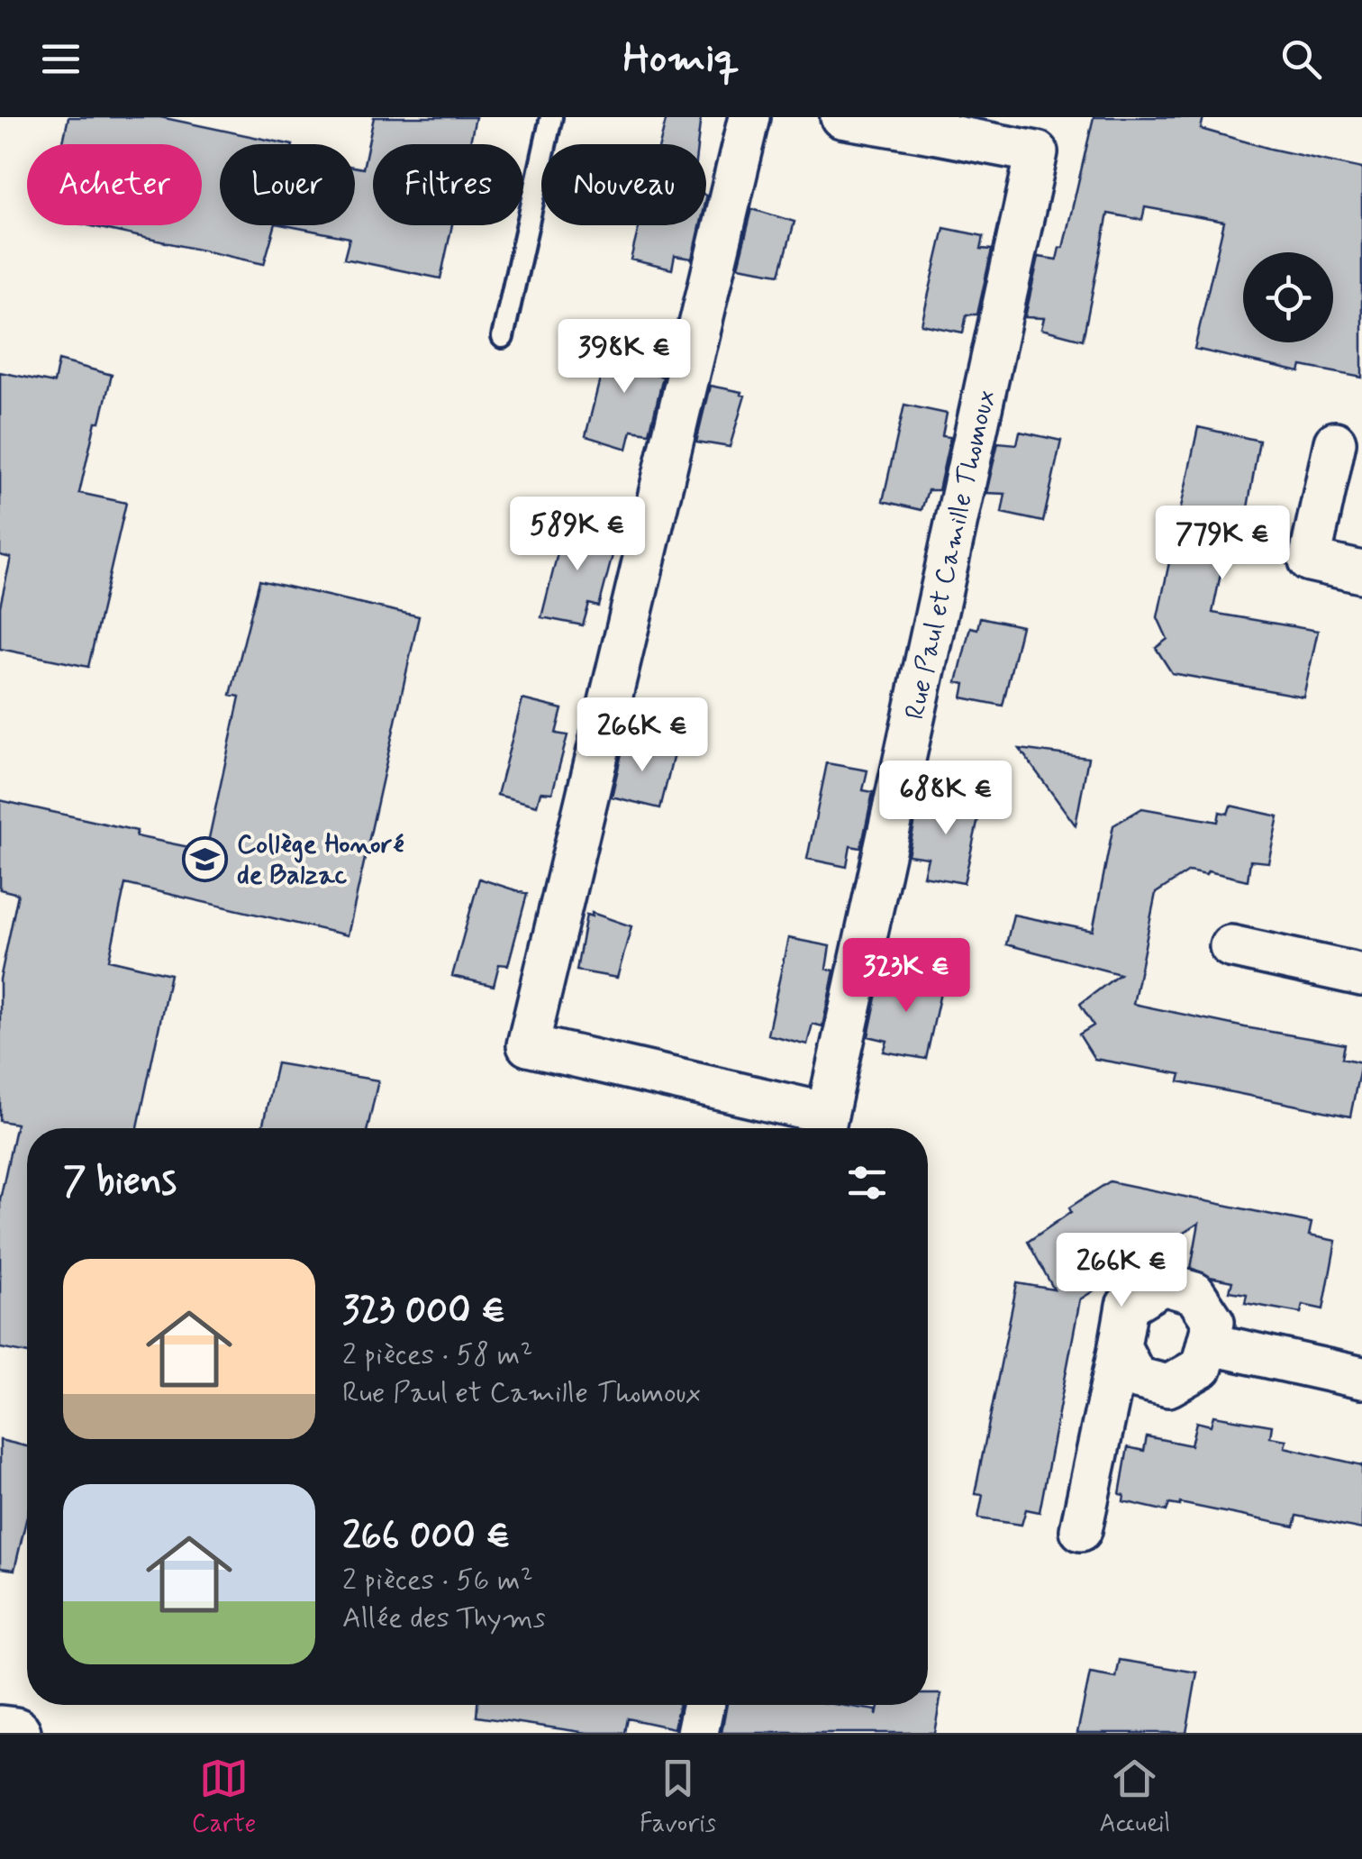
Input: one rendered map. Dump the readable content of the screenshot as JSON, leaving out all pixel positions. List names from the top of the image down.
{
  "streets": {
    "street": ["Rue Paul et Camille Thomoux"]
  },
  "places": {
    "school or university": ["Collège Honoré de Balzac"]
  },
  "page": {
    "header": "Homiq",
    "chip": [
      "Acheter",
      "Louer",
      "Filtres",
      "Nouveau"
    ],
    "price": [
      "398K €",
      "589K €",
      "779K €",
      "266K €",
      "688K €",
      "323K €",
      "266K €"
    ],
    "heading": "7 biens",
    "list": [
      {
        "name": "323 000 €",
        "note": "2 pièces · 58 m² · Rue Paul et Camille Thomoux"
      },
      {
        "name": "266 000 €",
        "note": "2 pièces · 56 m² · Allée des Thyms"
      }
    ],
    "tabs": ["Carte", "Favoris", "Accueil"]
  }
}
